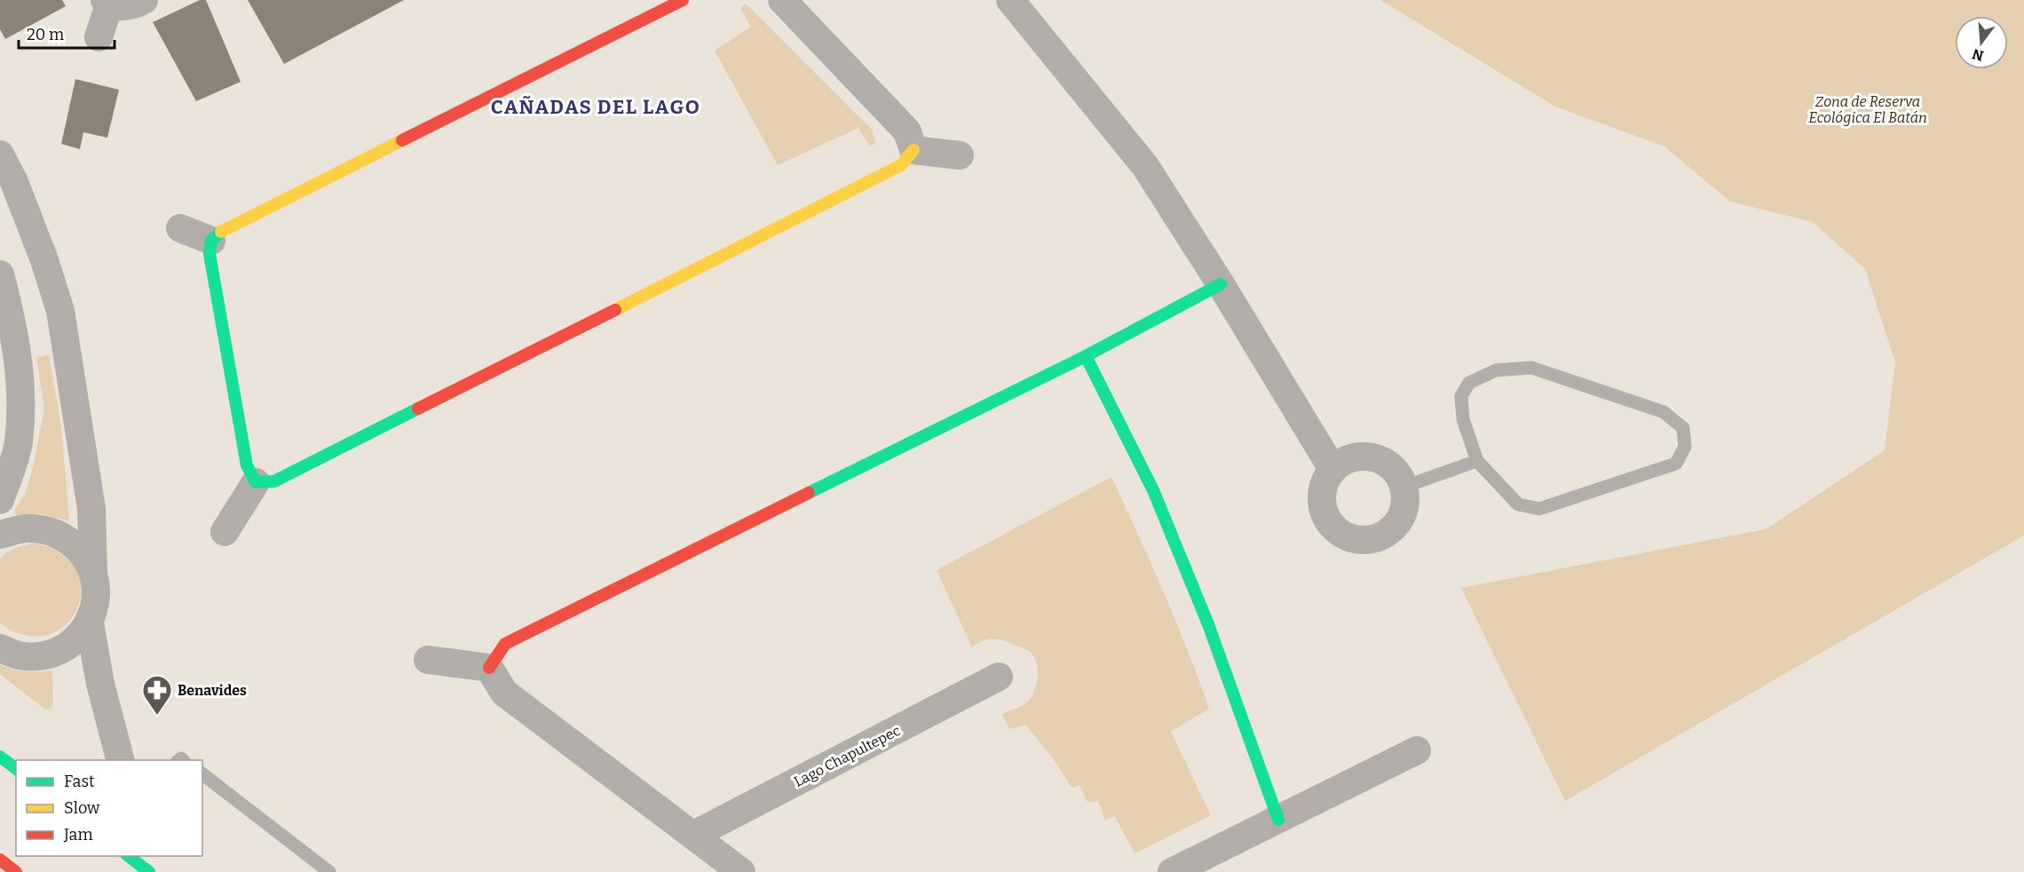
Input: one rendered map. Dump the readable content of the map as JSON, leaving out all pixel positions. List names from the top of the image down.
{
  "streets": {
    "street": ["Lago Chapultepec"]
  },
  "districts": ["CAÑADAS DEL LAGO"],
  "parks": ["Zona de Reserva Ecológica El Batán"],
  "places": {
    "pharmacy": ["Benavides"]
  },
  "legend": ["Fast", "Slow", "Jam"],
  "scale_bar": "20 m",
  "north": "bottom"
}
